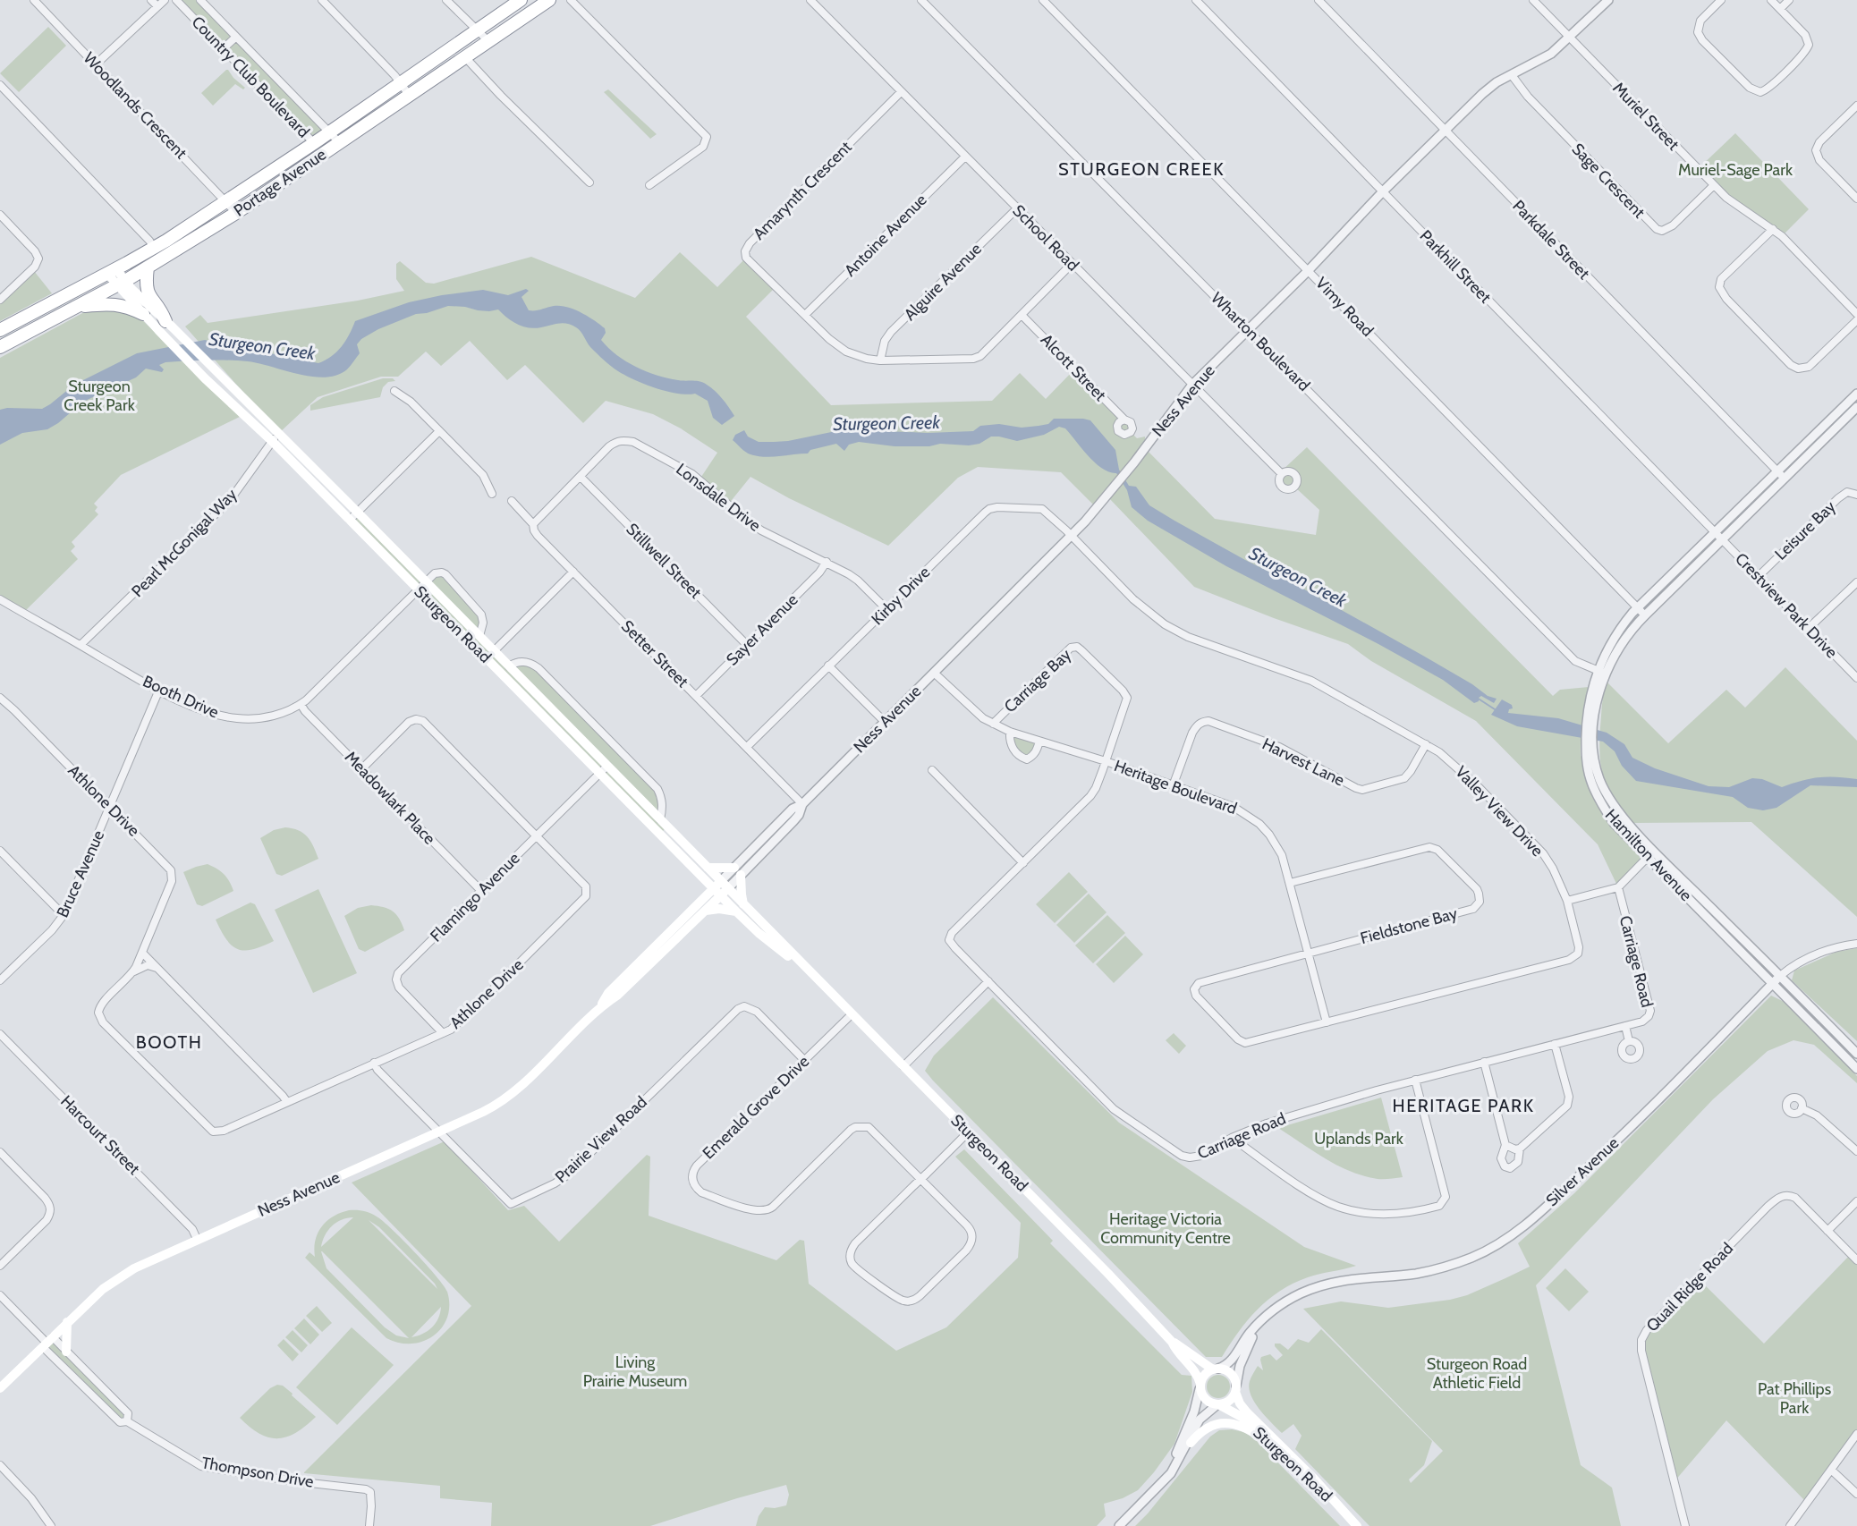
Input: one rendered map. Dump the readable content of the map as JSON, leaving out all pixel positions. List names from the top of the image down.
{
  "streets": {
    "highway": ["Portage Avenue"],
    "main road": ["Ness Avenue", "Sturgeon Road"],
    "street": [
      "Country Club Boulevard",
      "Woodlands Crescent",
      "Muriel Street",
      "Sage Crescent",
      "Amarynth Crescent",
      "Antoine Avenue",
      "School Road",
      "Parkdale Street",
      "Parkhill Street",
      "Alguire Avenue",
      "Vimy Road",
      "Wharton Boulevard",
      "Alcott Street",
      "Lonsdale Drive",
      "Leisure Bay",
      "Pearl McGonigal Way",
      "Stillwell Street",
      "Kirby Drive",
      "Crestview Park Drive",
      "Sayer Avenue",
      "Setter Street",
      "Carriage Bay",
      "Booth Drive",
      "Harvest Lane",
      "Heritage Boulevard",
      "Meadowlark Place",
      "Athlone Drive",
      "Valley View Drive",
      "Hamilton Avenue",
      "Bruce Avenue",
      "Flamingo Avenue",
      "Fieldstone Bay",
      "Carriage Road",
      "Emerald Grove Drive",
      "Harcourt Street",
      "Prairie View Road",
      "Silver Avenue",
      "Quail Ridge Road",
      "Thompson Drive"
    ]
  },
  "crossings": [
    ["Country Club Boulevard", "Portage Avenue"],
    ["Woodlands Crescent", "Portage Avenue"],
    ["Muriel Street", "Sage Crescent"],
    ["Muriel Street", "Ness Avenue"],
    ["Sage Crescent", "Ness Avenue"],
    ["Portage Avenue", "Sturgeon Road"],
    ["Amarynth Crescent", "Antoine Avenue"],
    ["Amarynth Crescent", "School Road"],
    ["Amarynth Crescent", "Alguire Avenue"],
    ["Amarynth Crescent", "Alcott Street"],
    ["Antoine Avenue", "School Road"],
    ["School Road", "Alguire Avenue"],
    ["School Road", "Ness Avenue"],
    ["Parkdale Street", "Ness Avenue"],
    ["Parkdale Street", "Hamilton Avenue"],
    ["Parkhill Street", "Ness Avenue"],
    ["Parkhill Street", "Crestview Park Drive"],
    ["Parkhill Street", "Hamilton Avenue"],
    ["Vimy Road", "Ness Avenue"],
    ["Vimy Road", "Hamilton Avenue"],
    ["Wharton Boulevard", "Ness Avenue"],
    ["Wharton Boulevard", "Hamilton Avenue"],
    ["Ness Avenue", "Kirby Drive"],
    ["Ness Avenue", "Sturgeon Road"],
    ["Ness Avenue", "Setter Street"],
    ["Ness Avenue", "Heritage Boulevard"],
    ["Ness Avenue", "Valley View Drive"],
    ["Ness Avenue", "Harcourt Street"],
    ["Ness Avenue", "Prairie View Road"],
    ["Ness Avenue", "Thompson Drive"],
    ["Lonsdale Drive", "Stillwell Street"],
    ["Lonsdale Drive", "Kirby Drive"],
    ["Lonsdale Drive", "Sayer Avenue"],
    ["Lonsdale Drive", "Setter Street"],
    ["Leisure Bay", "Crestview Park Drive"],
    ["Pearl McGonigal Way", "Sturgeon Road"],
    ["Pearl McGonigal Way", "Booth Drive"],
    ["Stillwell Street", "Sayer Avenue"],
    ["Kirby Drive", "Setter Street"],
    ["Kirby Drive", "Valley View Drive"],
    ["Crestview Park Drive", "Hamilton Avenue"],
    ["Sturgeon Road", "Booth Drive"],
    ["Sturgeon Road", "Flamingo Avenue"],
    ["Sturgeon Road", "Emerald Grove Drive"],
    ["Sturgeon Road", "Silver Avenue"],
    ["Sayer Avenue", "Setter Street"],
    ["Carriage Bay", "Heritage Boulevard"],
    ["Carriage Bay", "Carriage Road"],
    ["Booth Drive", "Meadowlark Place"],
    ["Booth Drive", "Bruce Avenue"],
    ["Harvest Lane", "Heritage Boulevard"],
    ["Harvest Lane", "Valley View Drive"],
    ["Heritage Boulevard", "Valley View Drive"],
    ["Heritage Boulevard", "Fieldstone Bay"],
    ["Heritage Boulevard", "Carriage Road"],
    ["Meadowlark Place", "Athlone Drive"],
    ["Meadowlark Place", "Flamingo Avenue"],
    ["Athlone Drive", "Bruce Avenue"],
    ["Athlone Drive", "Flamingo Avenue"],
    ["Athlone Drive", "Prairie View Road"],
    ["Valley View Drive", "Fieldstone Bay"],
    ["Hamilton Avenue", "Silver Avenue"],
    ["Emerald Grove Drive", "Prairie View Road"]
  ],
  "districts": ["STURGEON CREEK", "BOOTH", "HERITAGE PARK"],
  "water": ["Sturgeon Creek"],
  "parks": [
    "Muriel-Sage Park",
    "Sturgeon Creek Park",
    "Uplands Park",
    "Heritage Victoria Community Centre",
    "Living Prairie Museum",
    "Sturgeon Road Athletic Field",
    "Pat Phillips Park"
  ]
}
